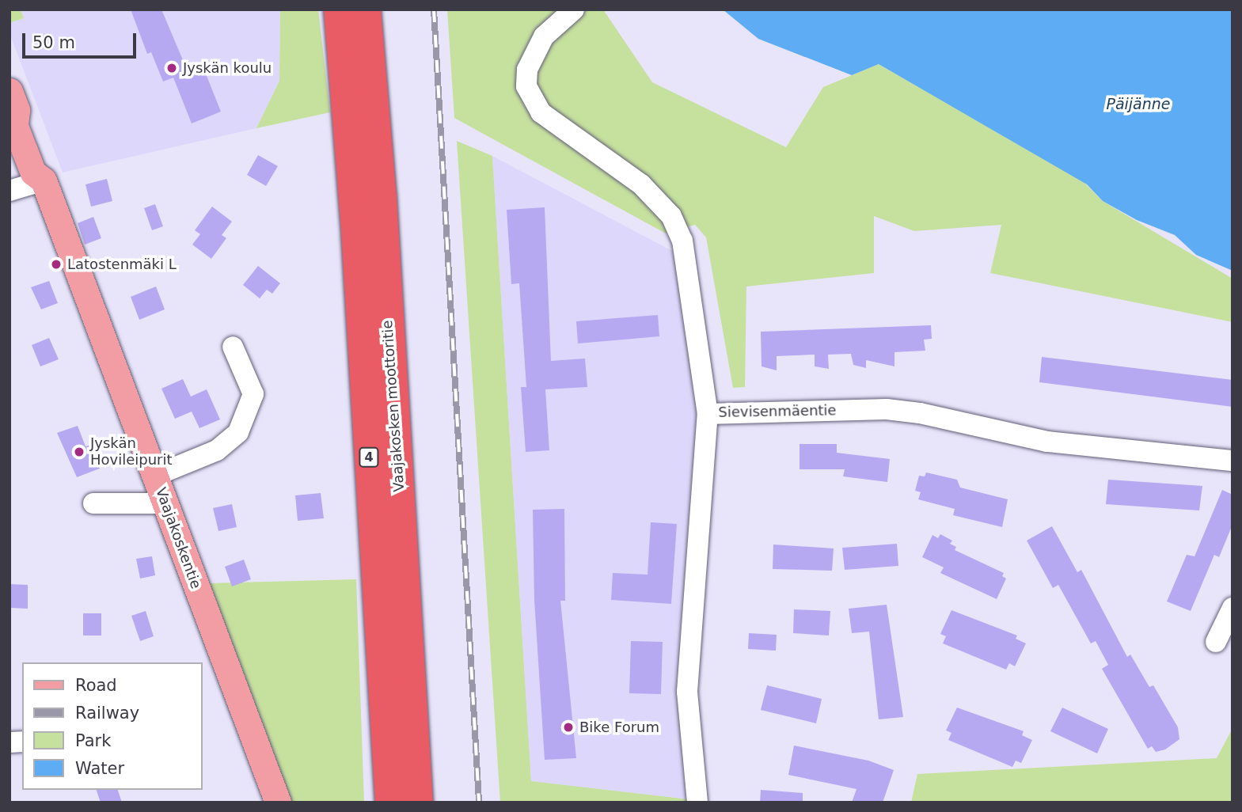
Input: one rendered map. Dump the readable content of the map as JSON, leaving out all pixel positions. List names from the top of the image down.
{
  "streets": {
    "highway": ["Vaajakosken moottoritie", "4"],
    "main road": ["Vaajakoskentie"],
    "street": ["Sievisenmäentie"]
  },
  "water": ["Päijänne"],
  "places": [
    "Jyskän koulu",
    "Latostenmäki L",
    "Jyskän Hovileipurit",
    "Bike Forum"
  ],
  "legend": [
    "Road",
    "Railway",
    "Park",
    "Water"
  ],
  "scale_bar": "50 m"
}
